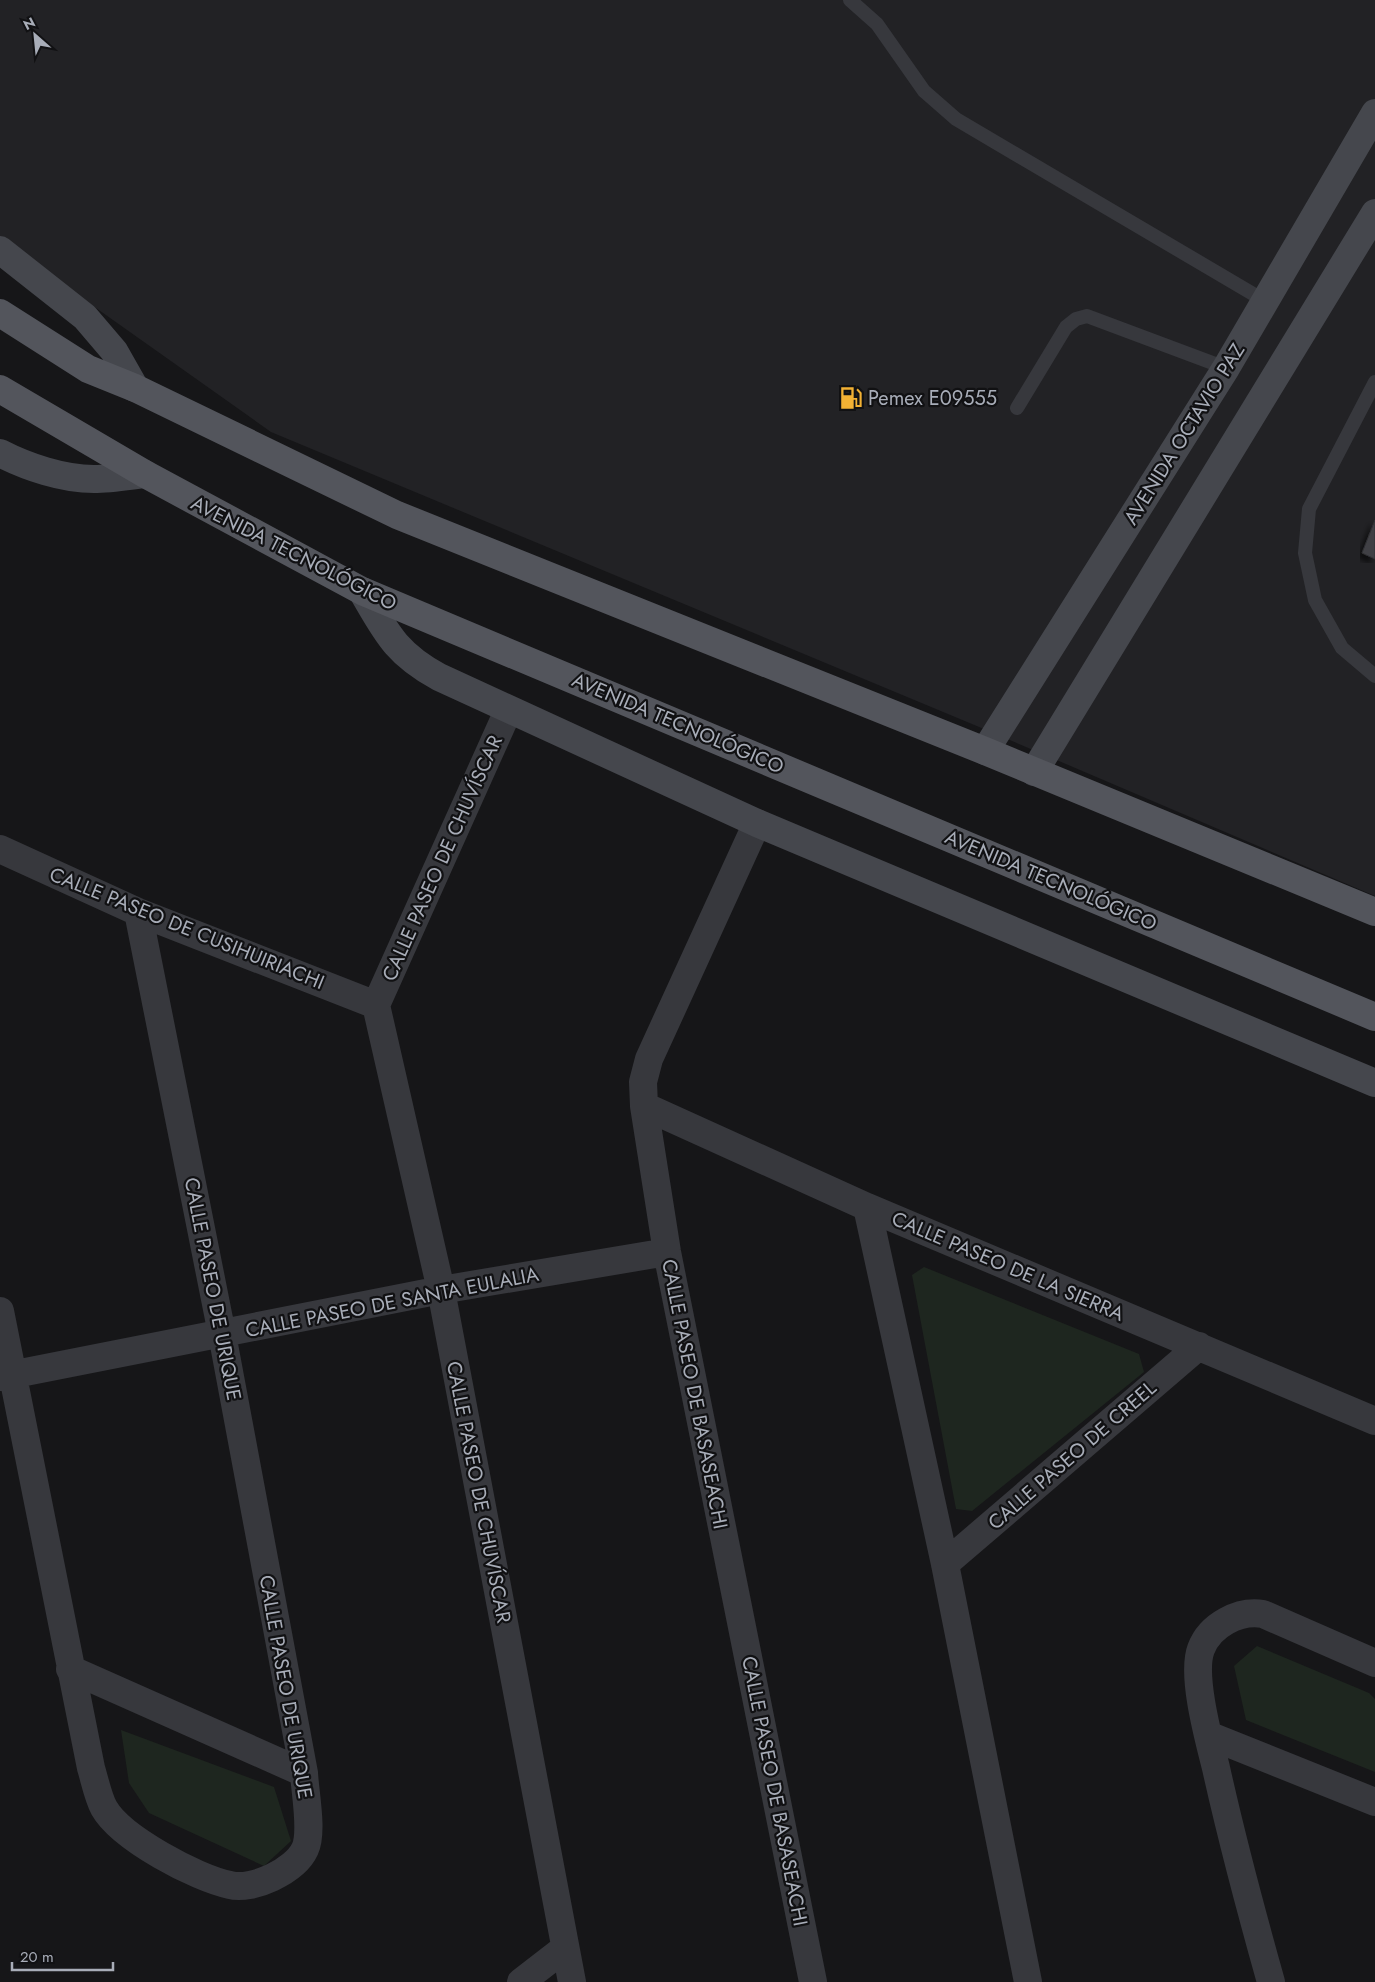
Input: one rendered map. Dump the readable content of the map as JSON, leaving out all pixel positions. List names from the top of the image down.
{
  "streets": {
    "main road": ["AVENIDA TECNOLÓGICO"],
    "street": [
      "AVENIDA OCTAVIO PAZ",
      "CALLE PASEO DE CHUVÍSCAR",
      "CALLE PASEO DE CUSIHUIRIACHI",
      "CALLE PASEO DE LA SIERRA",
      "CALLE PASEO DE URIQUE",
      "CALLE PASEO DE SANTA EULALIA",
      "CALLE PASEO DE BASASEACHI",
      "CALLE PASEO DE CREEL"
    ]
  },
  "crossings": [
    ["CALLE PASEO DE CHUVÍSCAR", "CALLE PASEO DE CUSIHUIRIACHI"],
    ["CALLE PASEO DE CHUVÍSCAR", "CALLE PASEO DE SANTA EULALIA"],
    ["CALLE PASEO DE CUSIHUIRIACHI", "CALLE PASEO DE URIQUE"],
    ["CALLE PASEO DE LA SIERRA", "CALLE PASEO DE BASASEACHI"],
    ["CALLE PASEO DE LA SIERRA", "CALLE PASEO DE CREEL"],
    ["CALLE PASEO DE URIQUE", "CALLE PASEO DE SANTA EULALIA"],
    ["CALLE PASEO DE SANTA EULALIA", "CALLE PASEO DE BASASEACHI"]
  ],
  "places": {
    "fuel station": ["Pemex E09555"]
  },
  "scale_bar": "20 m",
  "north": "top left"
}
